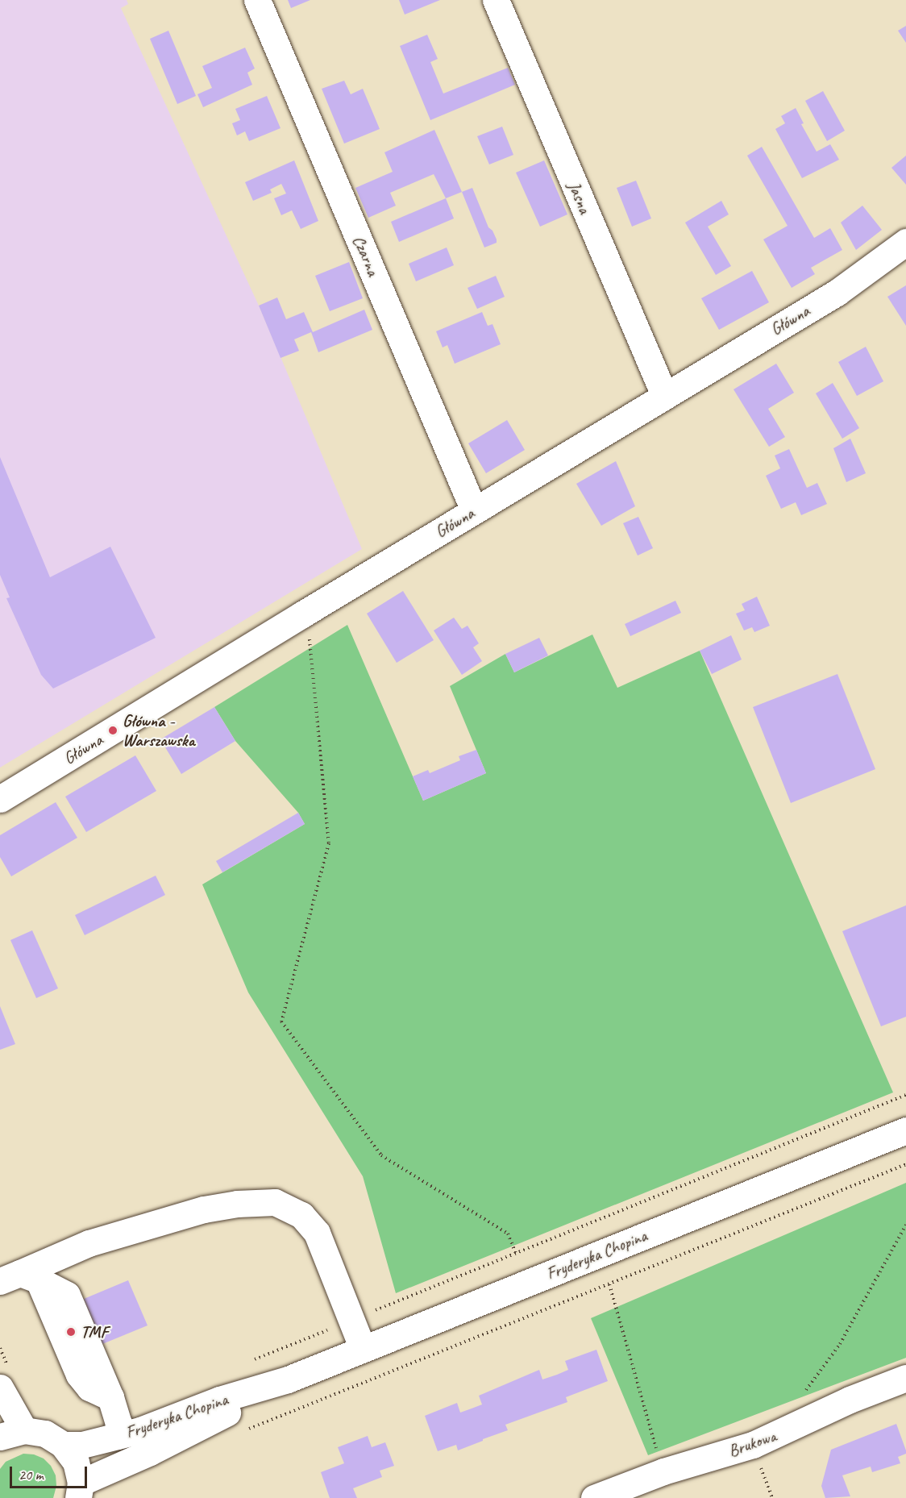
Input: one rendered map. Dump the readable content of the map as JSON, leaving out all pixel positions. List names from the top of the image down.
{
  "streets": {
    "street": [
      "Jasna",
      "Czarna",
      "Główna",
      "Fryderyka Chopina",
      "Brukowa"
    ]
  },
  "crossings": [
    ["Jasna", "Główna"],
    ["Czarna", "Główna"]
  ],
  "places": ["Główna - Warszawska", "TMF"],
  "scale_bar": "20 m"
}
